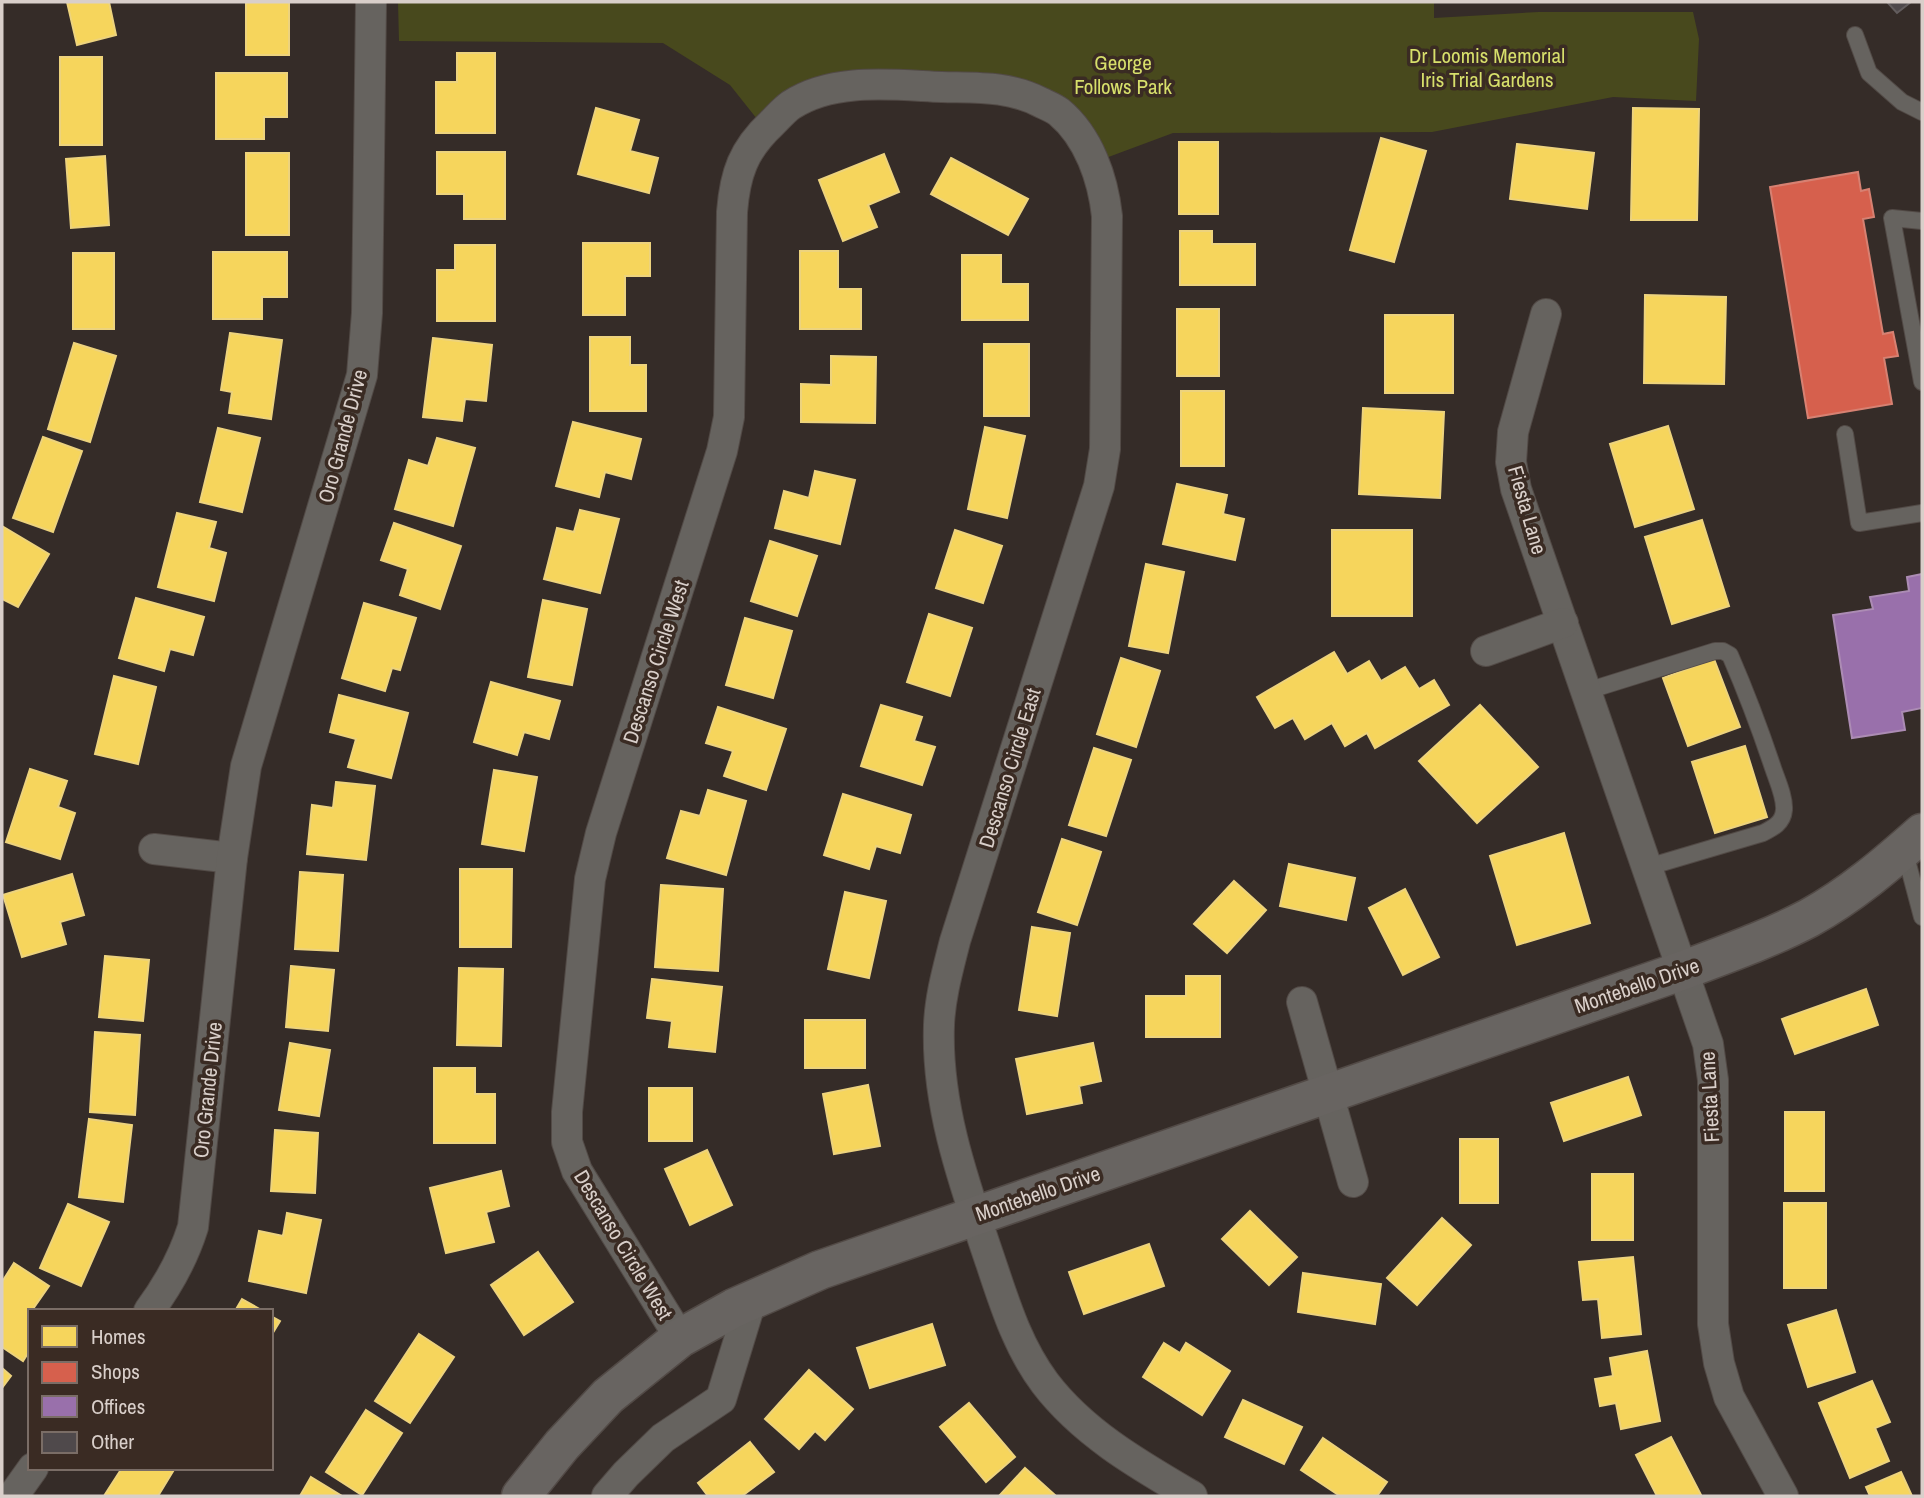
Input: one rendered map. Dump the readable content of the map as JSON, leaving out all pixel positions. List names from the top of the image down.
{
  "streets": {
    "street": [
      "Oro Grande Drive",
      "Fiesta Lane",
      "Descanso Circle West",
      "Descanso Circle East",
      "Montebello Drive"
    ]
  },
  "crossings": [
    ["Fiesta Lane", "Montebello Drive"],
    ["Descanso Circle West", "Descanso Circle East"],
    ["Descanso Circle West", "Montebello Drive"],
    ["Descanso Circle East", "Montebello Drive"]
  ],
  "parks": ["Dr Loomis Memorial Iris Trial Gardens", "George Follows Park"],
  "legend": [
    "Homes",
    "Shops",
    "Offices",
    "Other"
  ]
}
